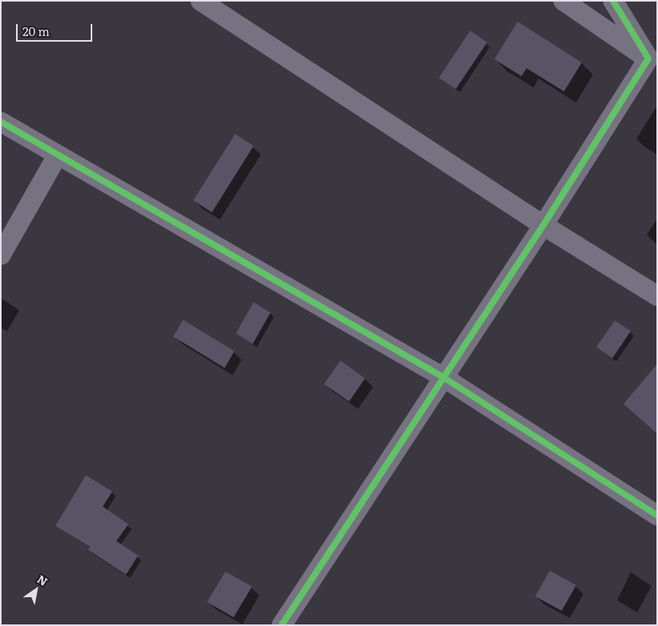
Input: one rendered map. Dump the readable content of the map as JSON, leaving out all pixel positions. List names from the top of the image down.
{
  "scale_bar": "20 m",
  "north": "top right"
}
